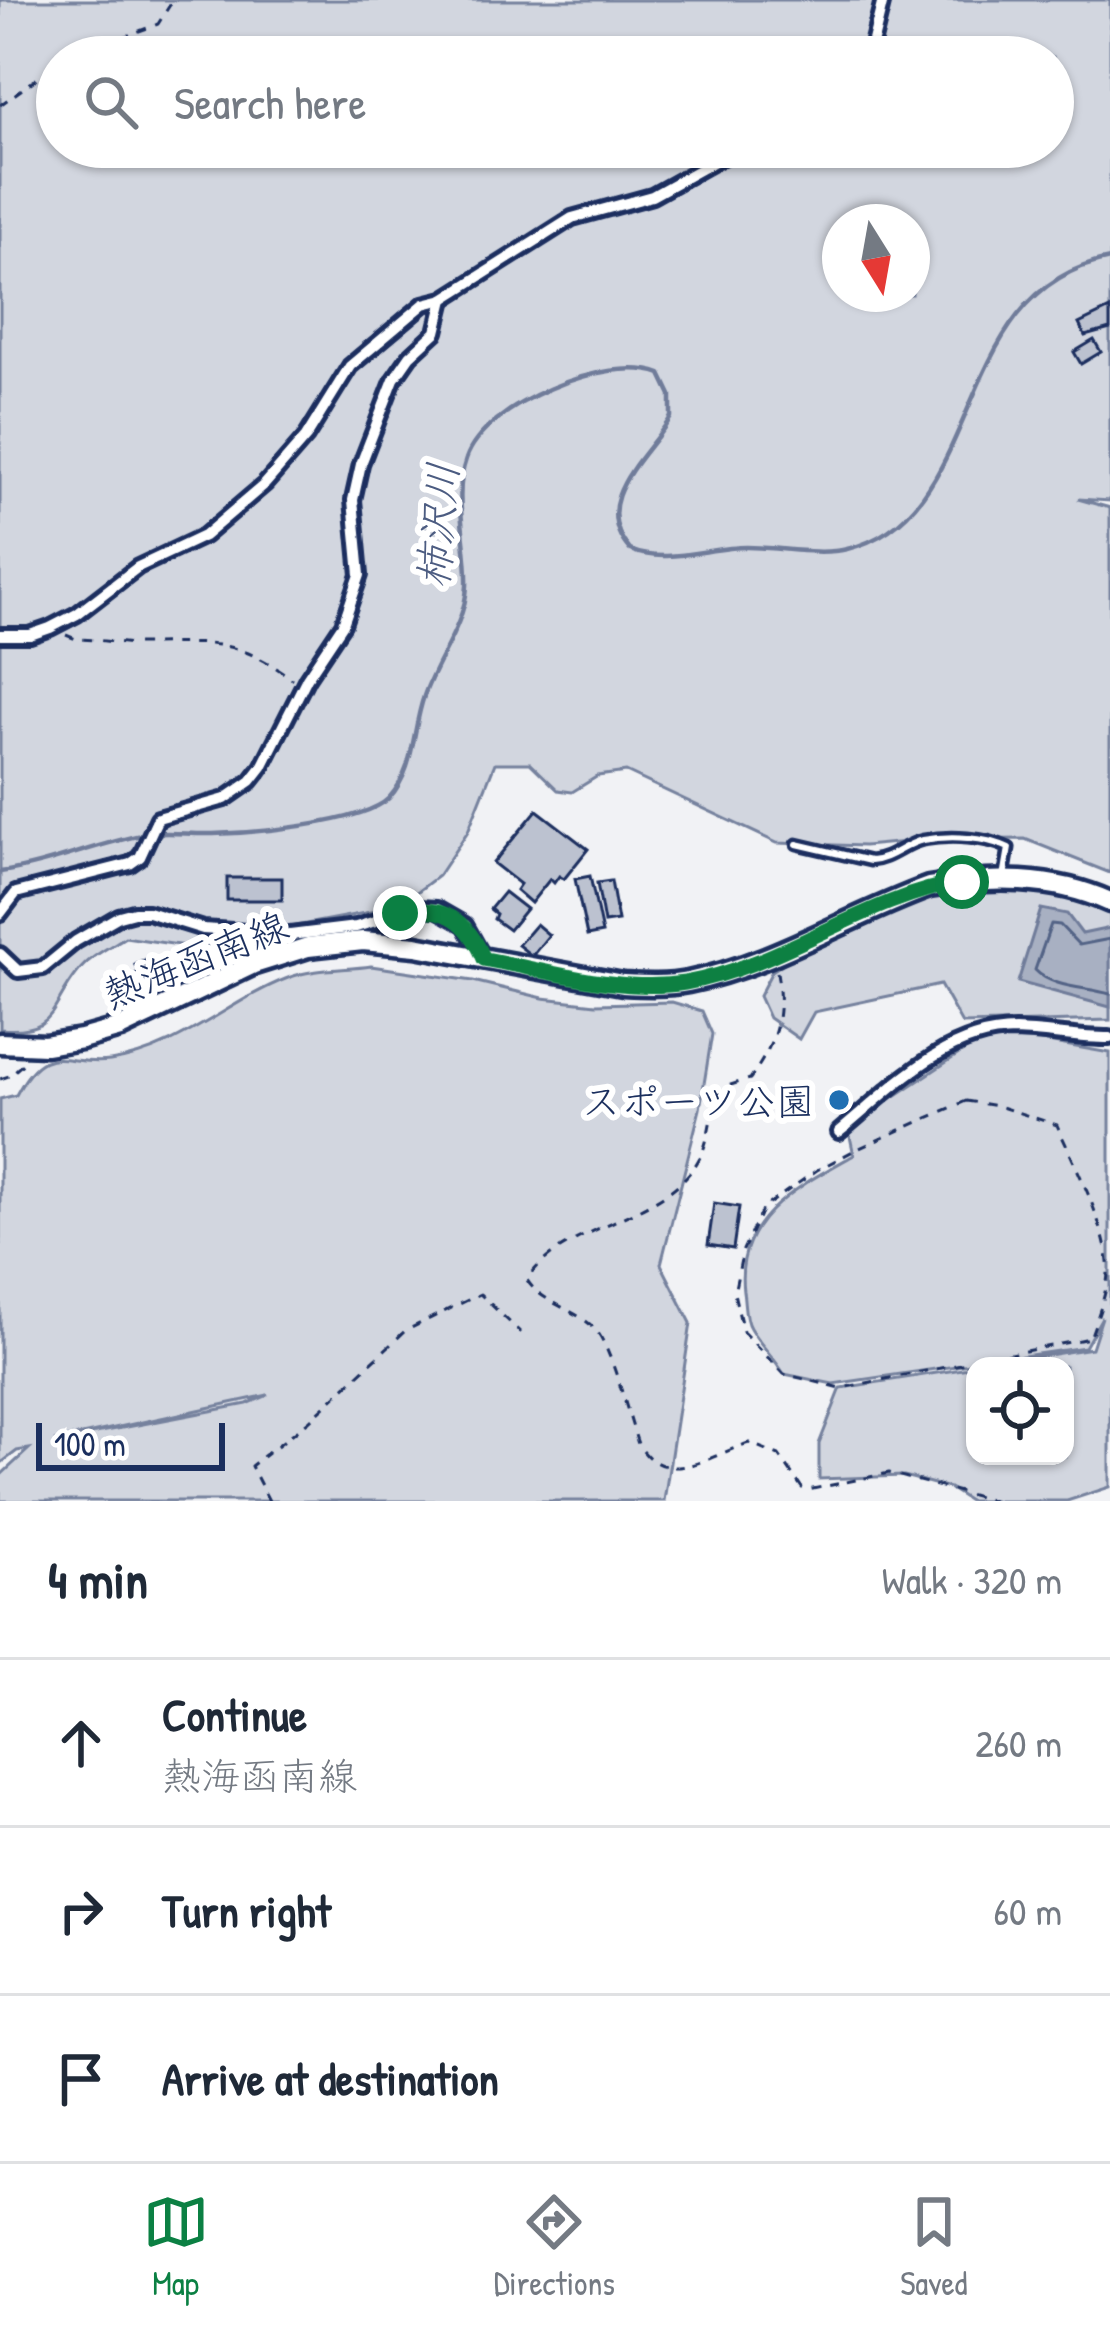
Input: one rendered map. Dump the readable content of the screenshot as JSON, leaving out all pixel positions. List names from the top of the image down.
{
  "streets": {
    "main road": ["熱海函南線"]
  },
  "water": ["柿沢川"],
  "places": ["スポーツ公園"],
  "scale_bar": "100 m",
  "north": "bottom",
  "page": {
    "search": "Search here",
    "scale": "100 m",
    "heading": ["4 min", "Walk · 320 m"],
    "list": [
      ["Continue", "熱海函南線", "260 m"],
      ["Turn right", "60 m"],
      "Arrive at destination"
    ],
    "nav": ["Map", "Directions", "Saved"]
  }
}
